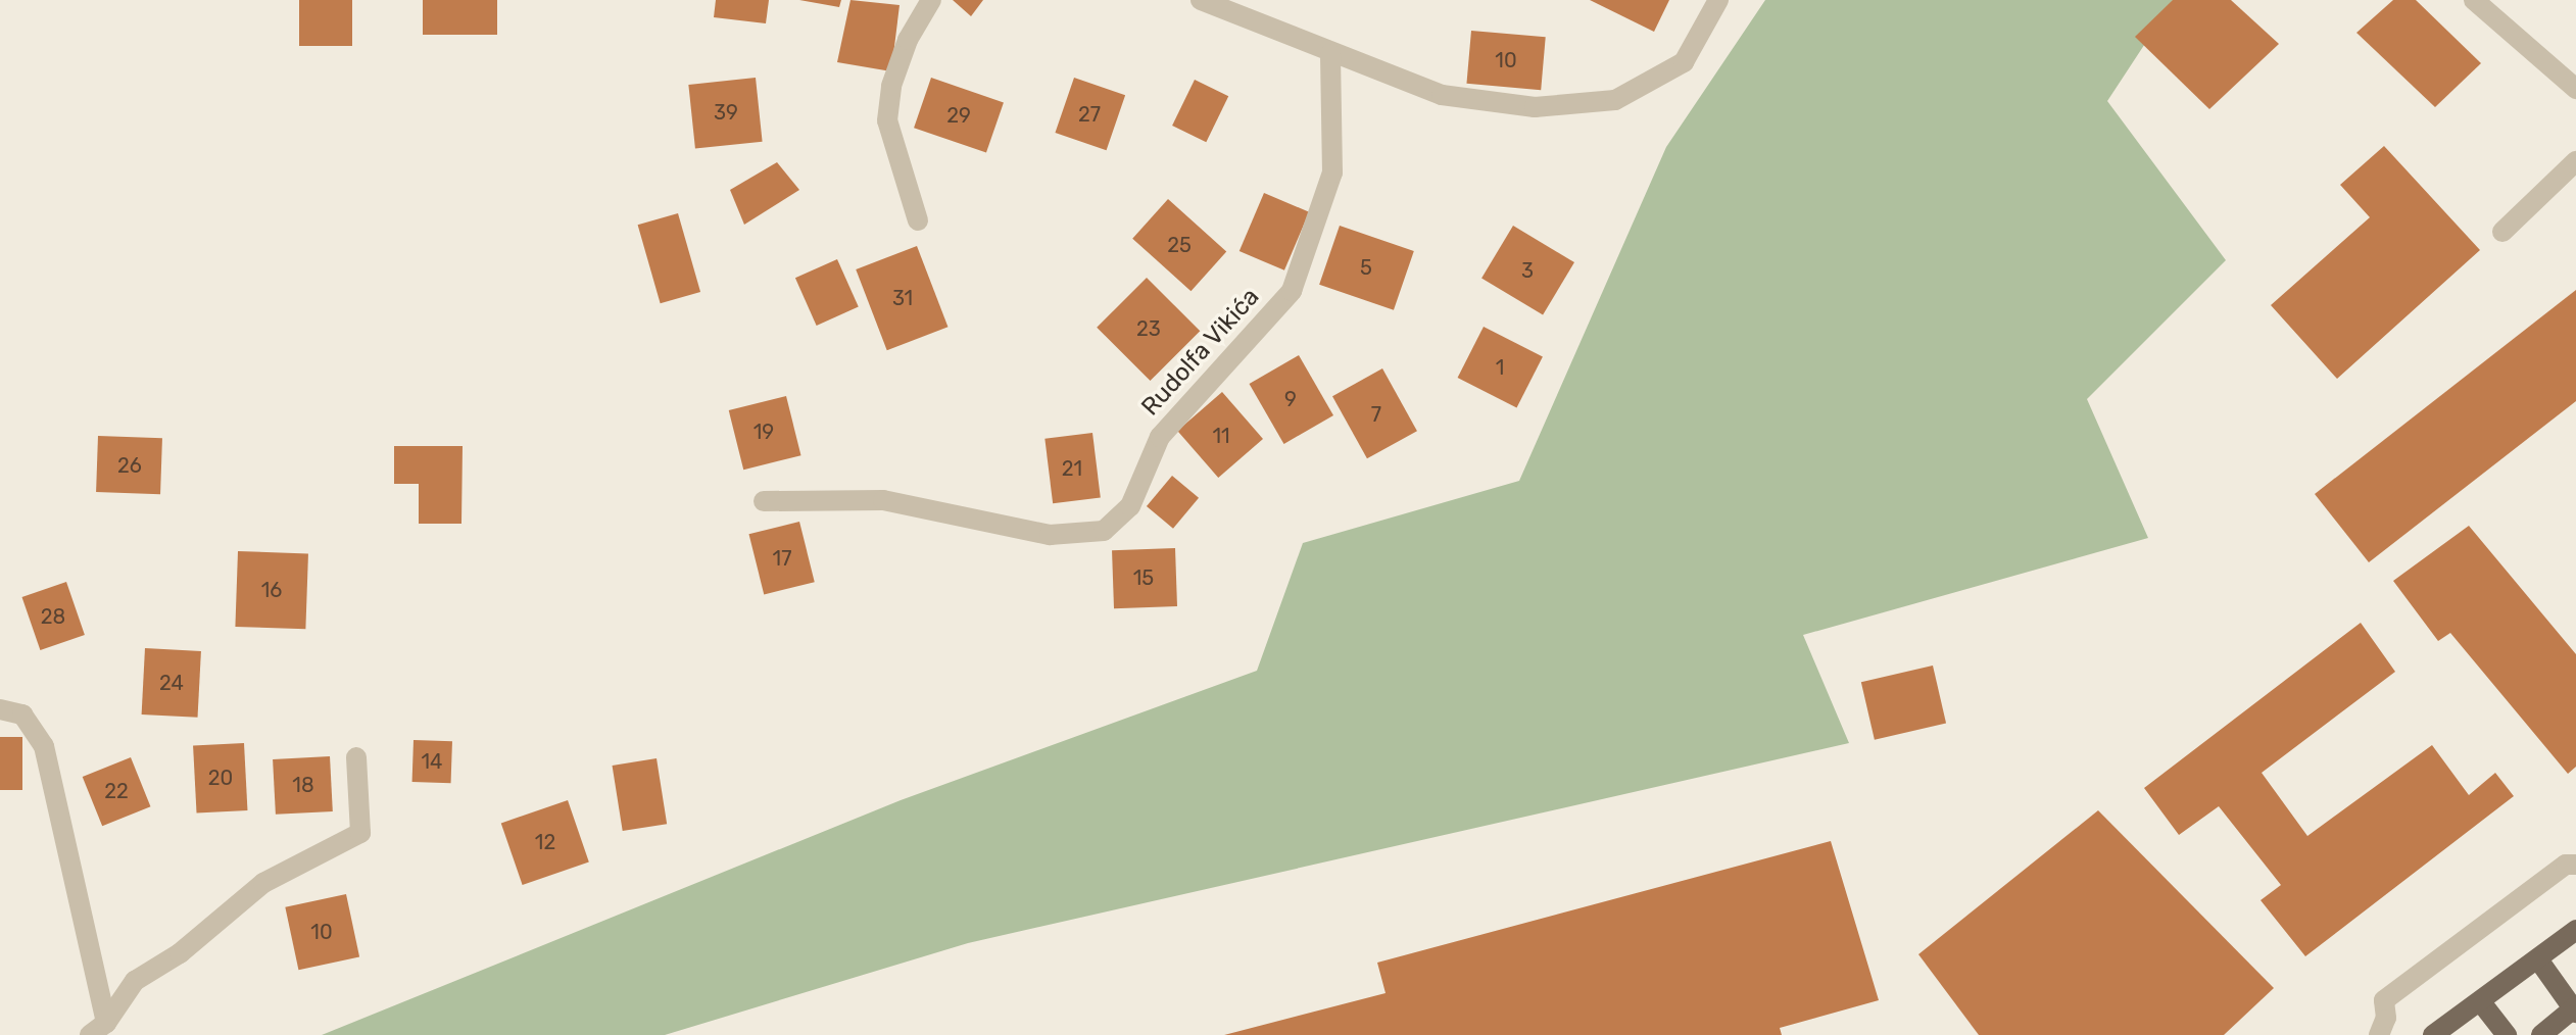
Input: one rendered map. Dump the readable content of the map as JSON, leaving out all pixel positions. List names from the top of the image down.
{
  "streets": {
    "street": ["Rudolfa Vikića"]
  },
  "house_numbers": [
    "10",
    "39",
    "27",
    "29",
    "25",
    "5",
    "3",
    "31",
    "23",
    "1",
    "9",
    "7",
    "19",
    "11",
    "26",
    "21",
    "17",
    "15",
    "16",
    "28",
    "24",
    "14",
    "20",
    "18",
    "22",
    "12",
    "10"
  ]
}
